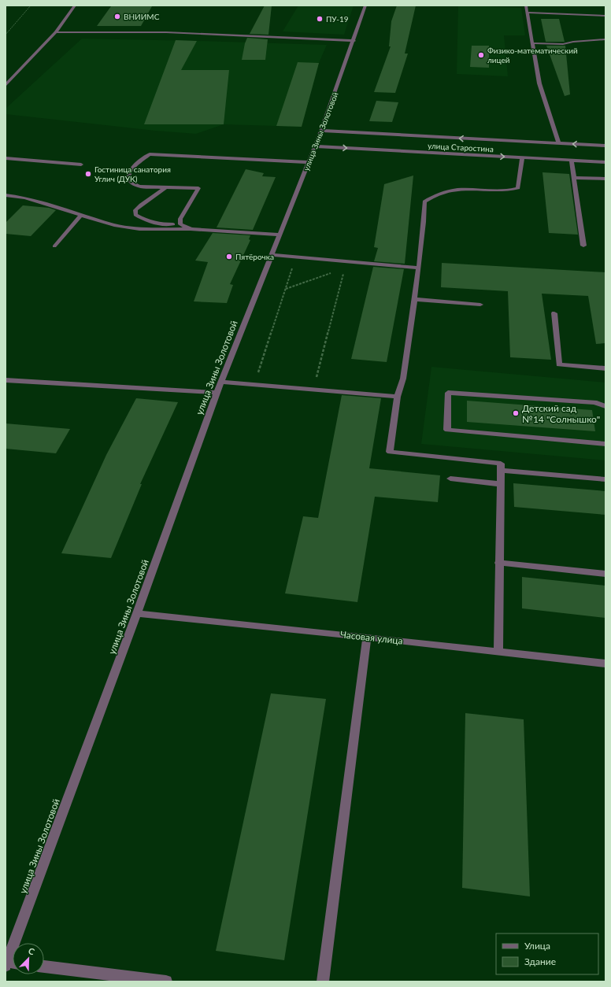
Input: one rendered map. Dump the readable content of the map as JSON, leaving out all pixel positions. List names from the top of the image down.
{
  "streets": {
    "street": ["улица Зины Золотовой", "улица Старостина", "Часовая улица"]
  },
  "crossings": [
    ["улица Зины Золотовой", "улица Старостина"],
    ["улица Зины Золотовой", "Часовая улица"]
  ],
  "places": [
    "ВНИИМС",
    "ПУ-19",
    "Физико-математический лицей",
    "Гостиница санатория Углич (ДУК)",
    "Пятёрочка",
    "Детский сад №14 \"Солнышко\""
  ],
  "legend": ["Улица", "Здание"],
  "north": "top right"
}
